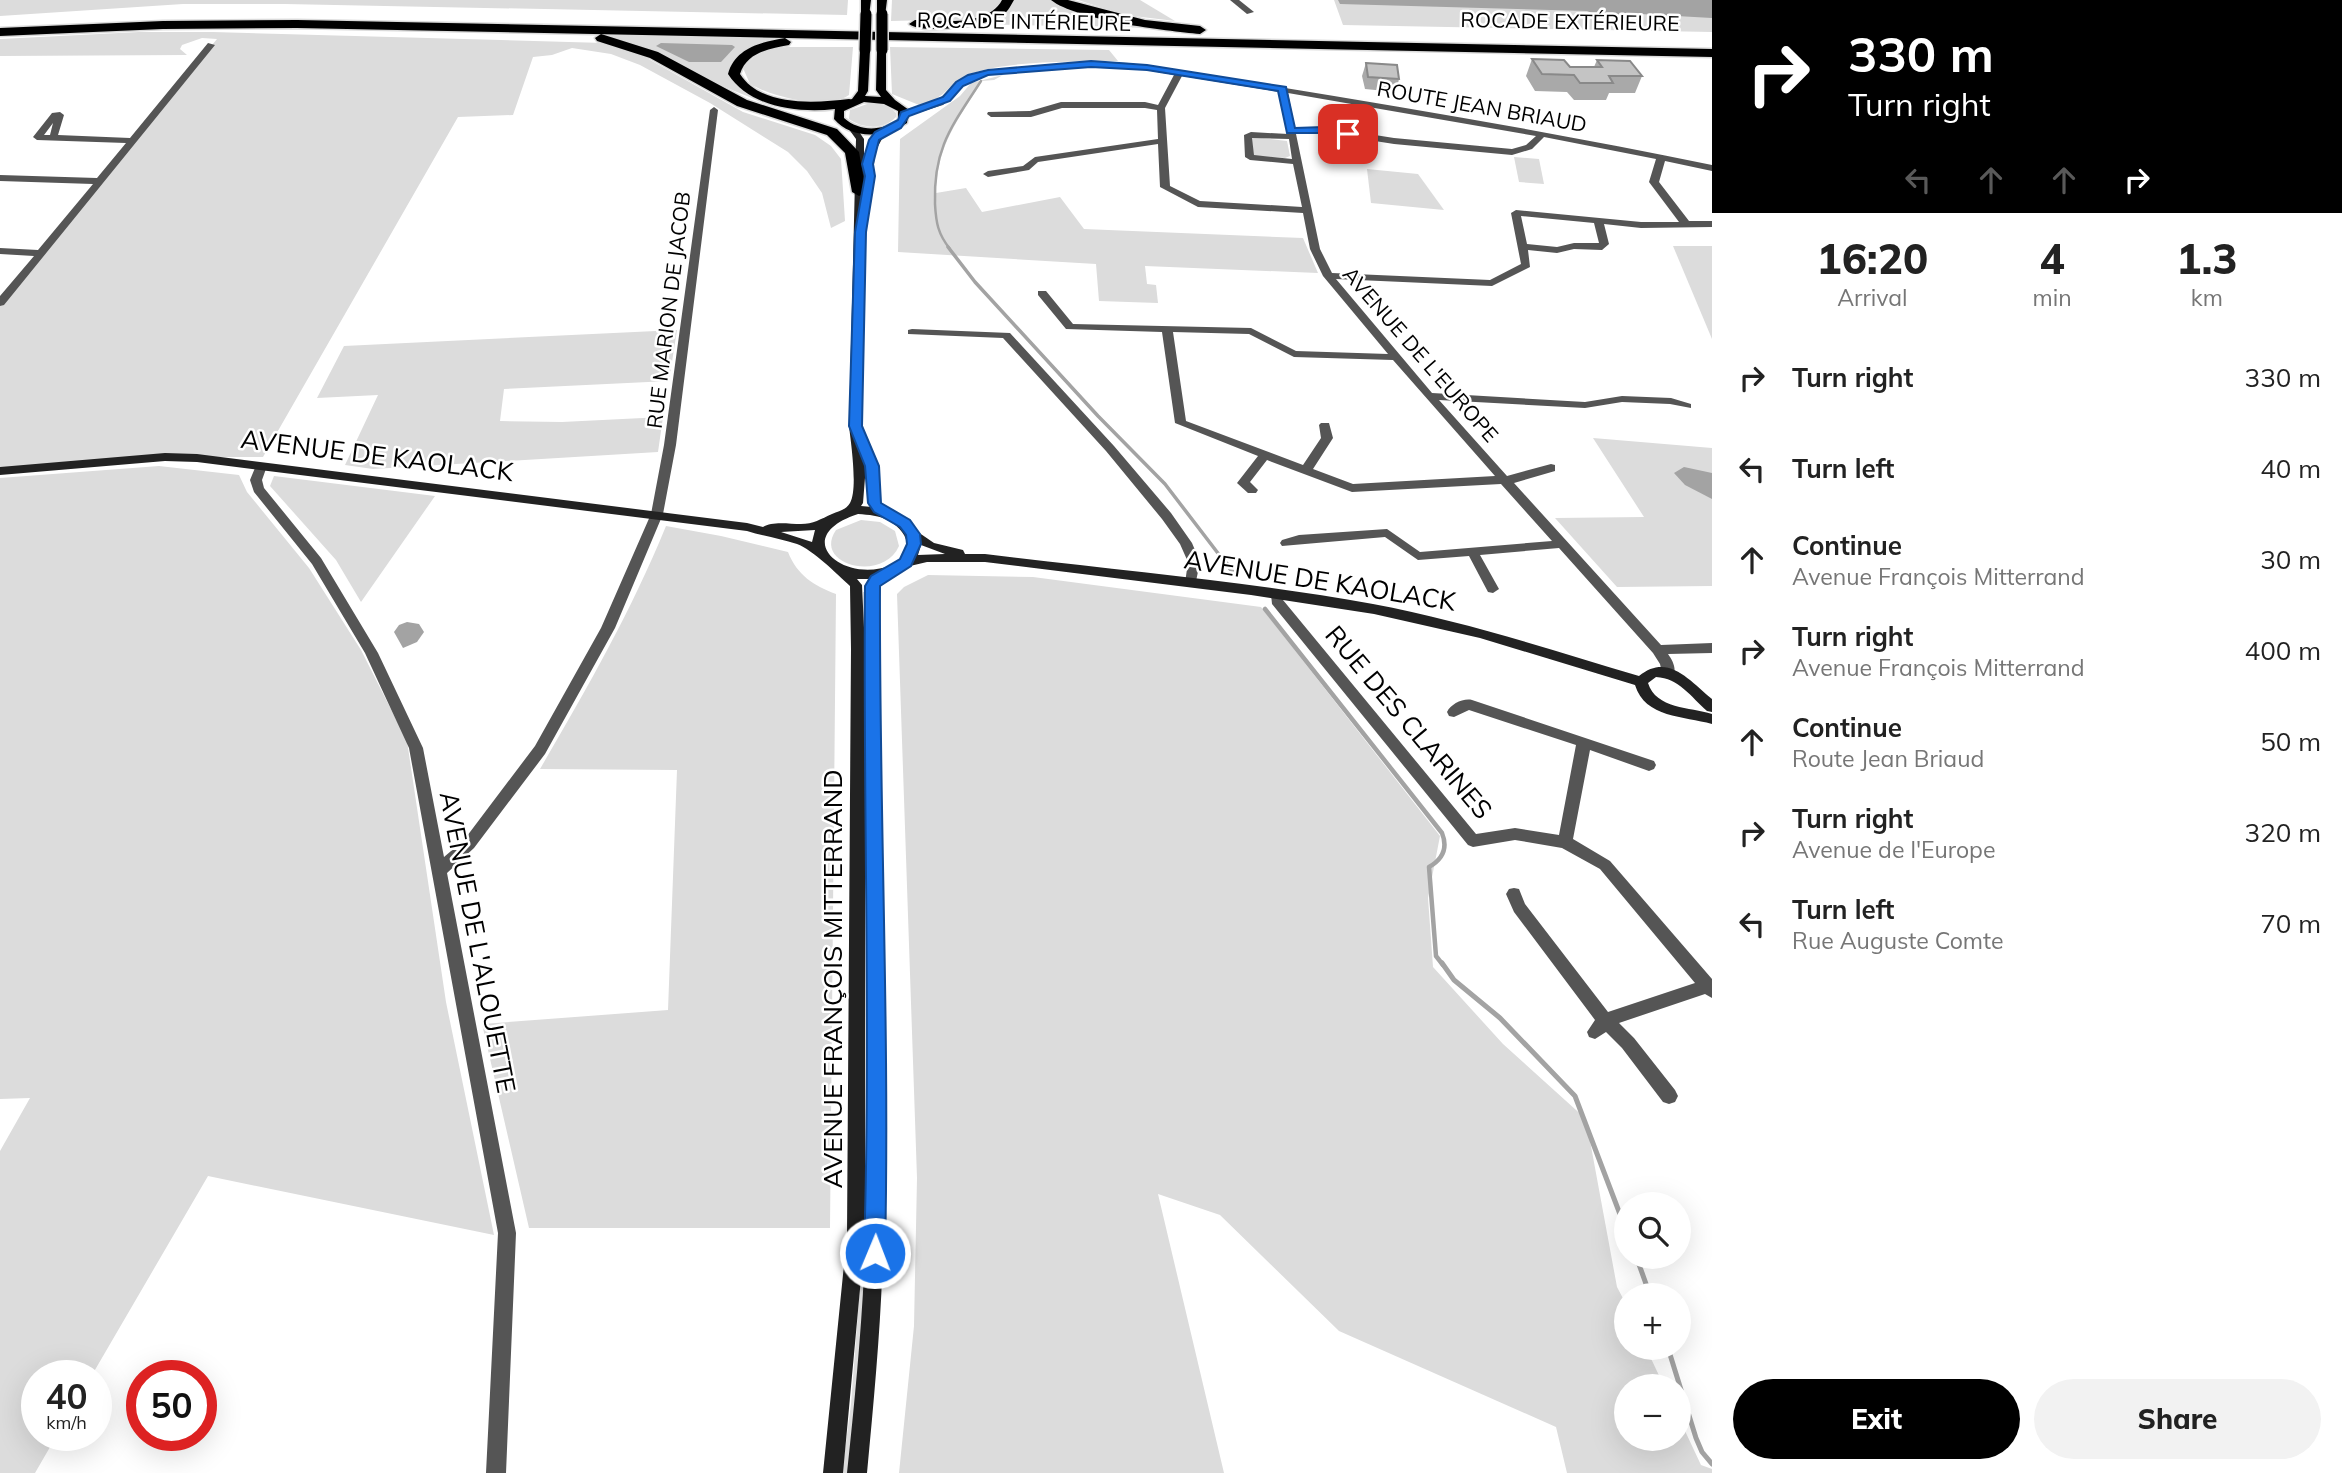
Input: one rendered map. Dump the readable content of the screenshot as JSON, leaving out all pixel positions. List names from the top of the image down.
{
  "streets": {
    "highway": ["ROCADE INTÉRIEURE", "ROCADE EXTÉRIEURE"],
    "main road": ["AVENUE DE KAOLACK", "AVENUE FRANÇOIS MITTERRAND"],
    "street": [
      "ROUTE JEAN BRIAUD",
      "RUE MARION DE JACOB",
      "AVENUE DE L'EUROPE",
      "RUE DES CLARINES",
      "AVENUE DE L'ALOUETTE"
    ]
  },
  "crossings": [
    ["ROUTE JEAN BRIAUD", "AVENUE DE L'EUROPE"],
    ["RUE MARION DE JACOB", "AVENUE DE KAOLACK"],
    ["RUE MARION DE JACOB", "AVENUE DE L'ALOUETTE"],
    ["AVENUE DE L'EUROPE", "AVENUE DE KAOLACK"],
    ["AVENUE DE KAOLACK", "RUE DES CLARINES"],
    ["AVENUE DE KAOLACK", "AVENUE DE L'ALOUETTE"],
    ["AVENUE DE KAOLACK", "AVENUE FRANÇOIS MITTERRAND"]
  ],
  "page": {
    "turn": ["330 m", "Turn right"],
    "eta": [
      "16:20",
      "Arrival",
      "4",
      "min",
      "1.3",
      "km"
    ],
    "list": [
      {
        "name": "Turn right",
        "value": "330 m"
      },
      {
        "name": "Turn left",
        "value": "40 m"
      },
      {
        "name": "Continue",
        "note": "Avenue François Mitterrand",
        "value": "30 m"
      },
      {
        "name": "Turn right",
        "note": "Avenue François Mitterrand",
        "value": "400 m"
      },
      {
        "name": "Continue",
        "note": "Route Jean Briaud",
        "value": "50 m"
      },
      {
        "name": "Turn right",
        "note": "Avenue de l'Europe",
        "value": "320 m"
      },
      {
        "name": "Turn left",
        "note": "Rue Auguste Comte",
        "value": "70 m"
      }
    ],
    "map_buttons": ["+", "−"],
    "speed": "40 km/h",
    "limit": "50",
    "buttons": ["Exit", "Share"]
  }
}
